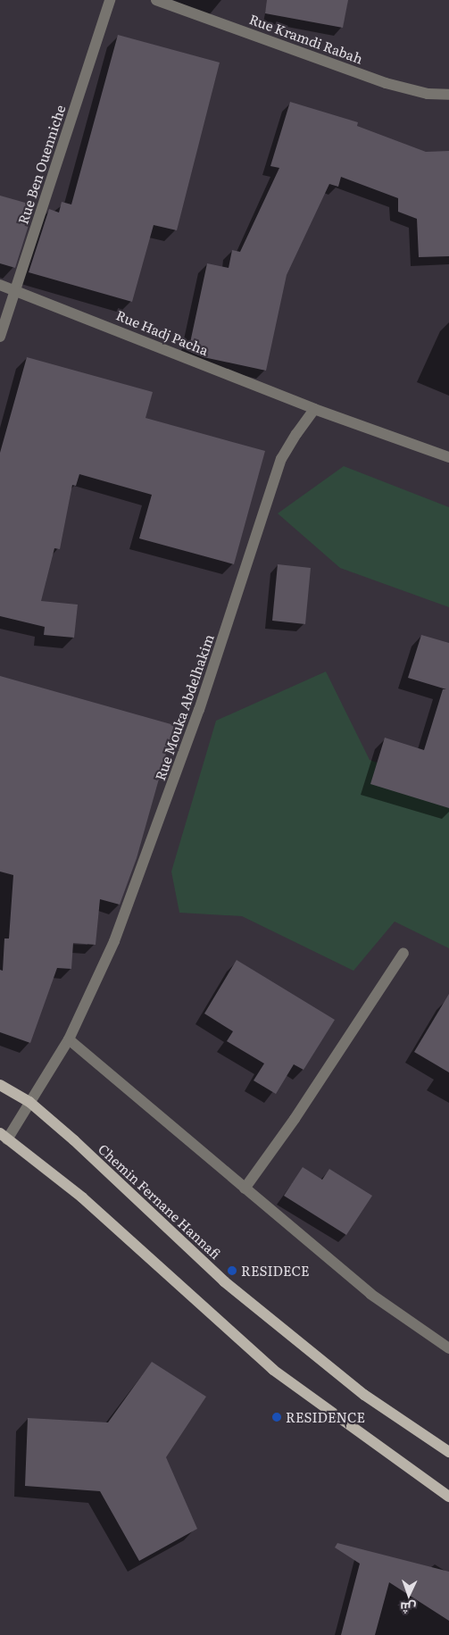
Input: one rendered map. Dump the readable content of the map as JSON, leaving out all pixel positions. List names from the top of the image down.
{
  "streets": {
    "main road": ["Chemin Fernane Hannafi"],
    "street": [
      "Rue Kramdi Rabah",
      "Rue Ben Ouenniche",
      "Rue Hadj Pacha",
      "Rue Mouka Abdelhakim"
    ]
  },
  "crossings": [
    ["Rue Ben Ouenniche", "Rue Hadj Pacha"],
    ["Rue Hadj Pacha", "Rue Mouka Abdelhakim"],
    ["Rue Mouka Abdelhakim", "Chemin Fernane Hannafi"]
  ],
  "places": ["RESIDECE", "RESIDENCE"],
  "north": "bottom"
}
